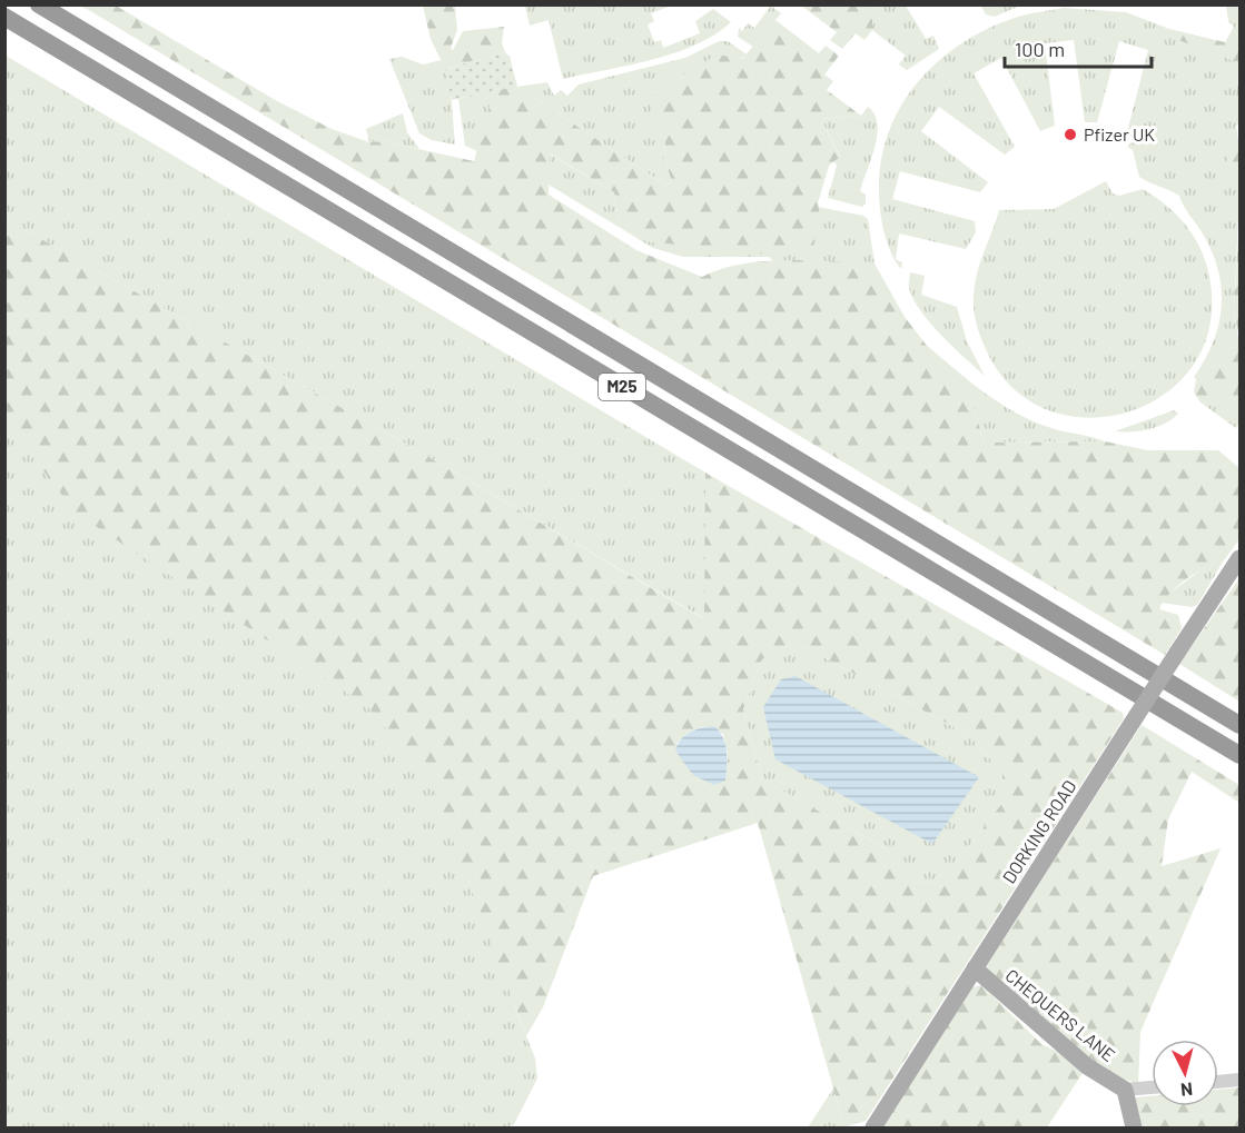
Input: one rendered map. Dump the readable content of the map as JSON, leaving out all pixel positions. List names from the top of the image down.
{
  "streets": {
    "highway": ["M25"],
    "main road": ["DORKING ROAD", "CHEQUERS LANE"]
  },
  "crossings": [
    ["DORKING ROAD", "CHEQUERS LANE"]
  ],
  "places": ["Pfizer UK"],
  "scale_bar": "100 m",
  "north": "bottom"
}
